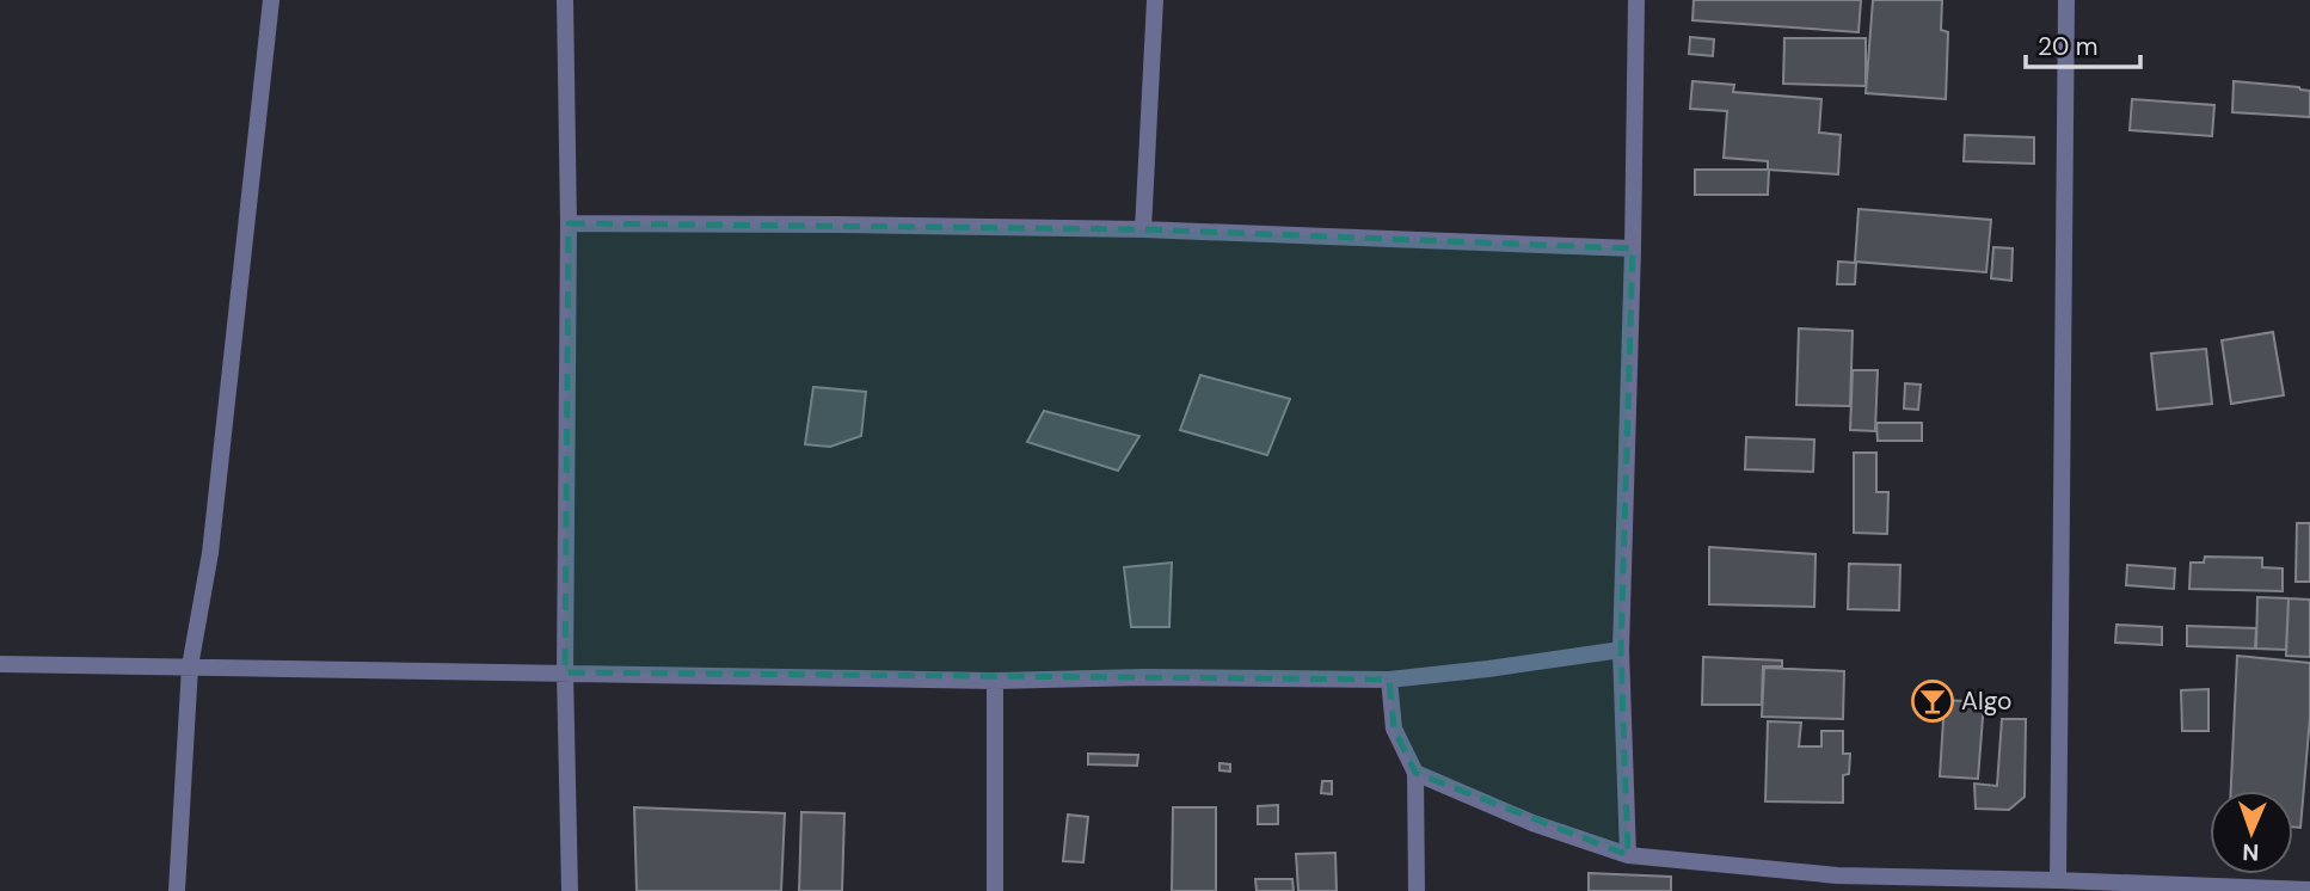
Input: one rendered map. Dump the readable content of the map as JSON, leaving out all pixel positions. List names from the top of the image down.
{
  "places": {
    "bar": ["Algo"]
  },
  "scale_bar": "20 m",
  "north": "bottom"
}
